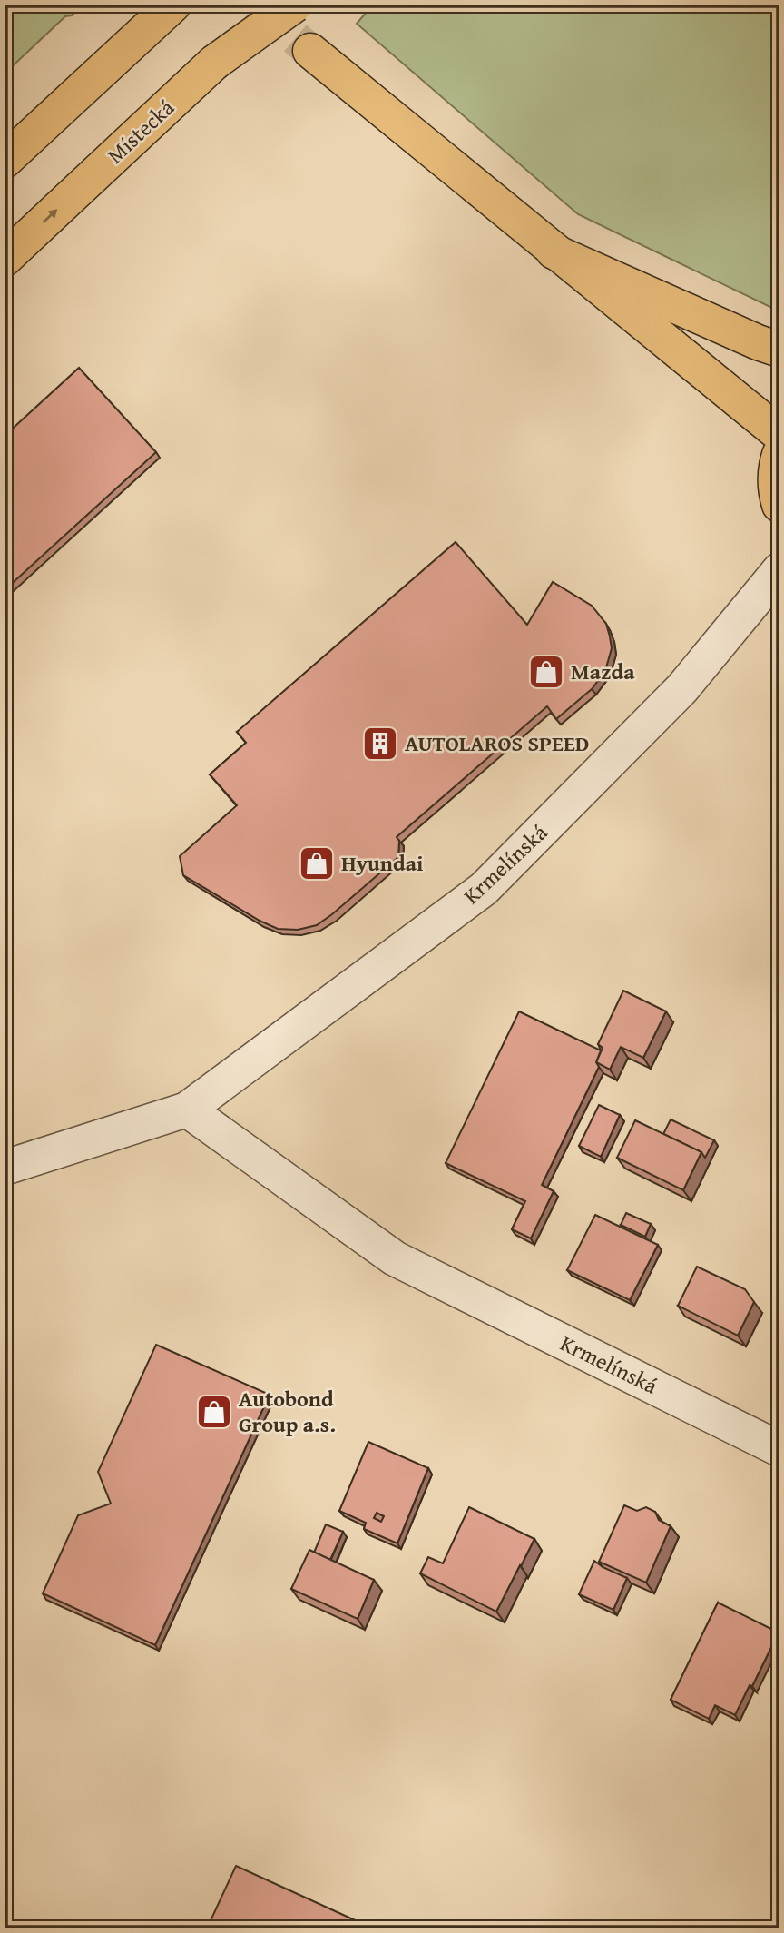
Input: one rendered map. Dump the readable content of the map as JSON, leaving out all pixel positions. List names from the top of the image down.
{
  "streets": {
    "main road": ["Místecká"],
    "street": ["Krmelínská"]
  },
  "places": {
    "shop": ["Mazda", "Hyundai", "Autobond Group a.s."],
    "building": ["AUTOLAROS SPEED"]
  }
}
